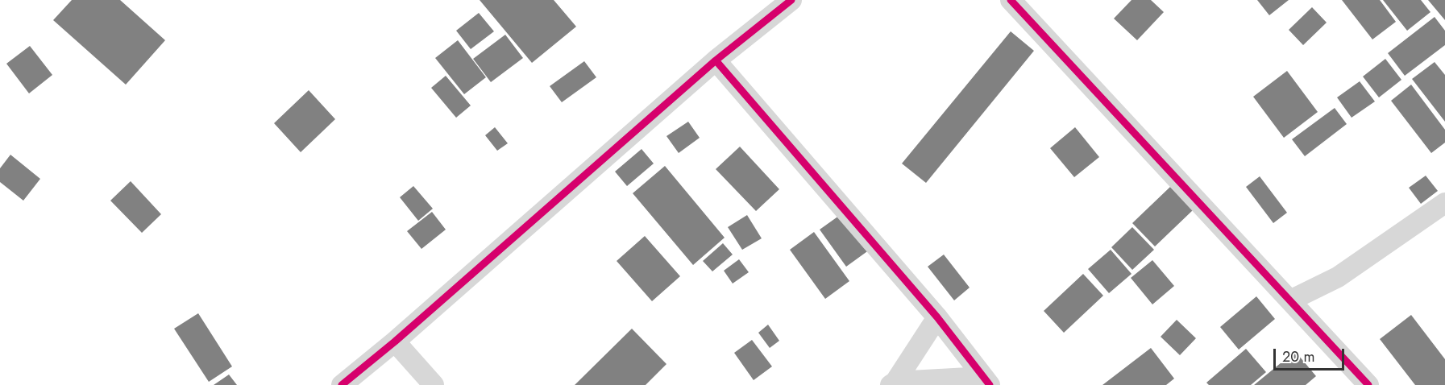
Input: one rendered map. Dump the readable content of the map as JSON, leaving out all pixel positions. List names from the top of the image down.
{
  "scale_bar": "20 m"
}
